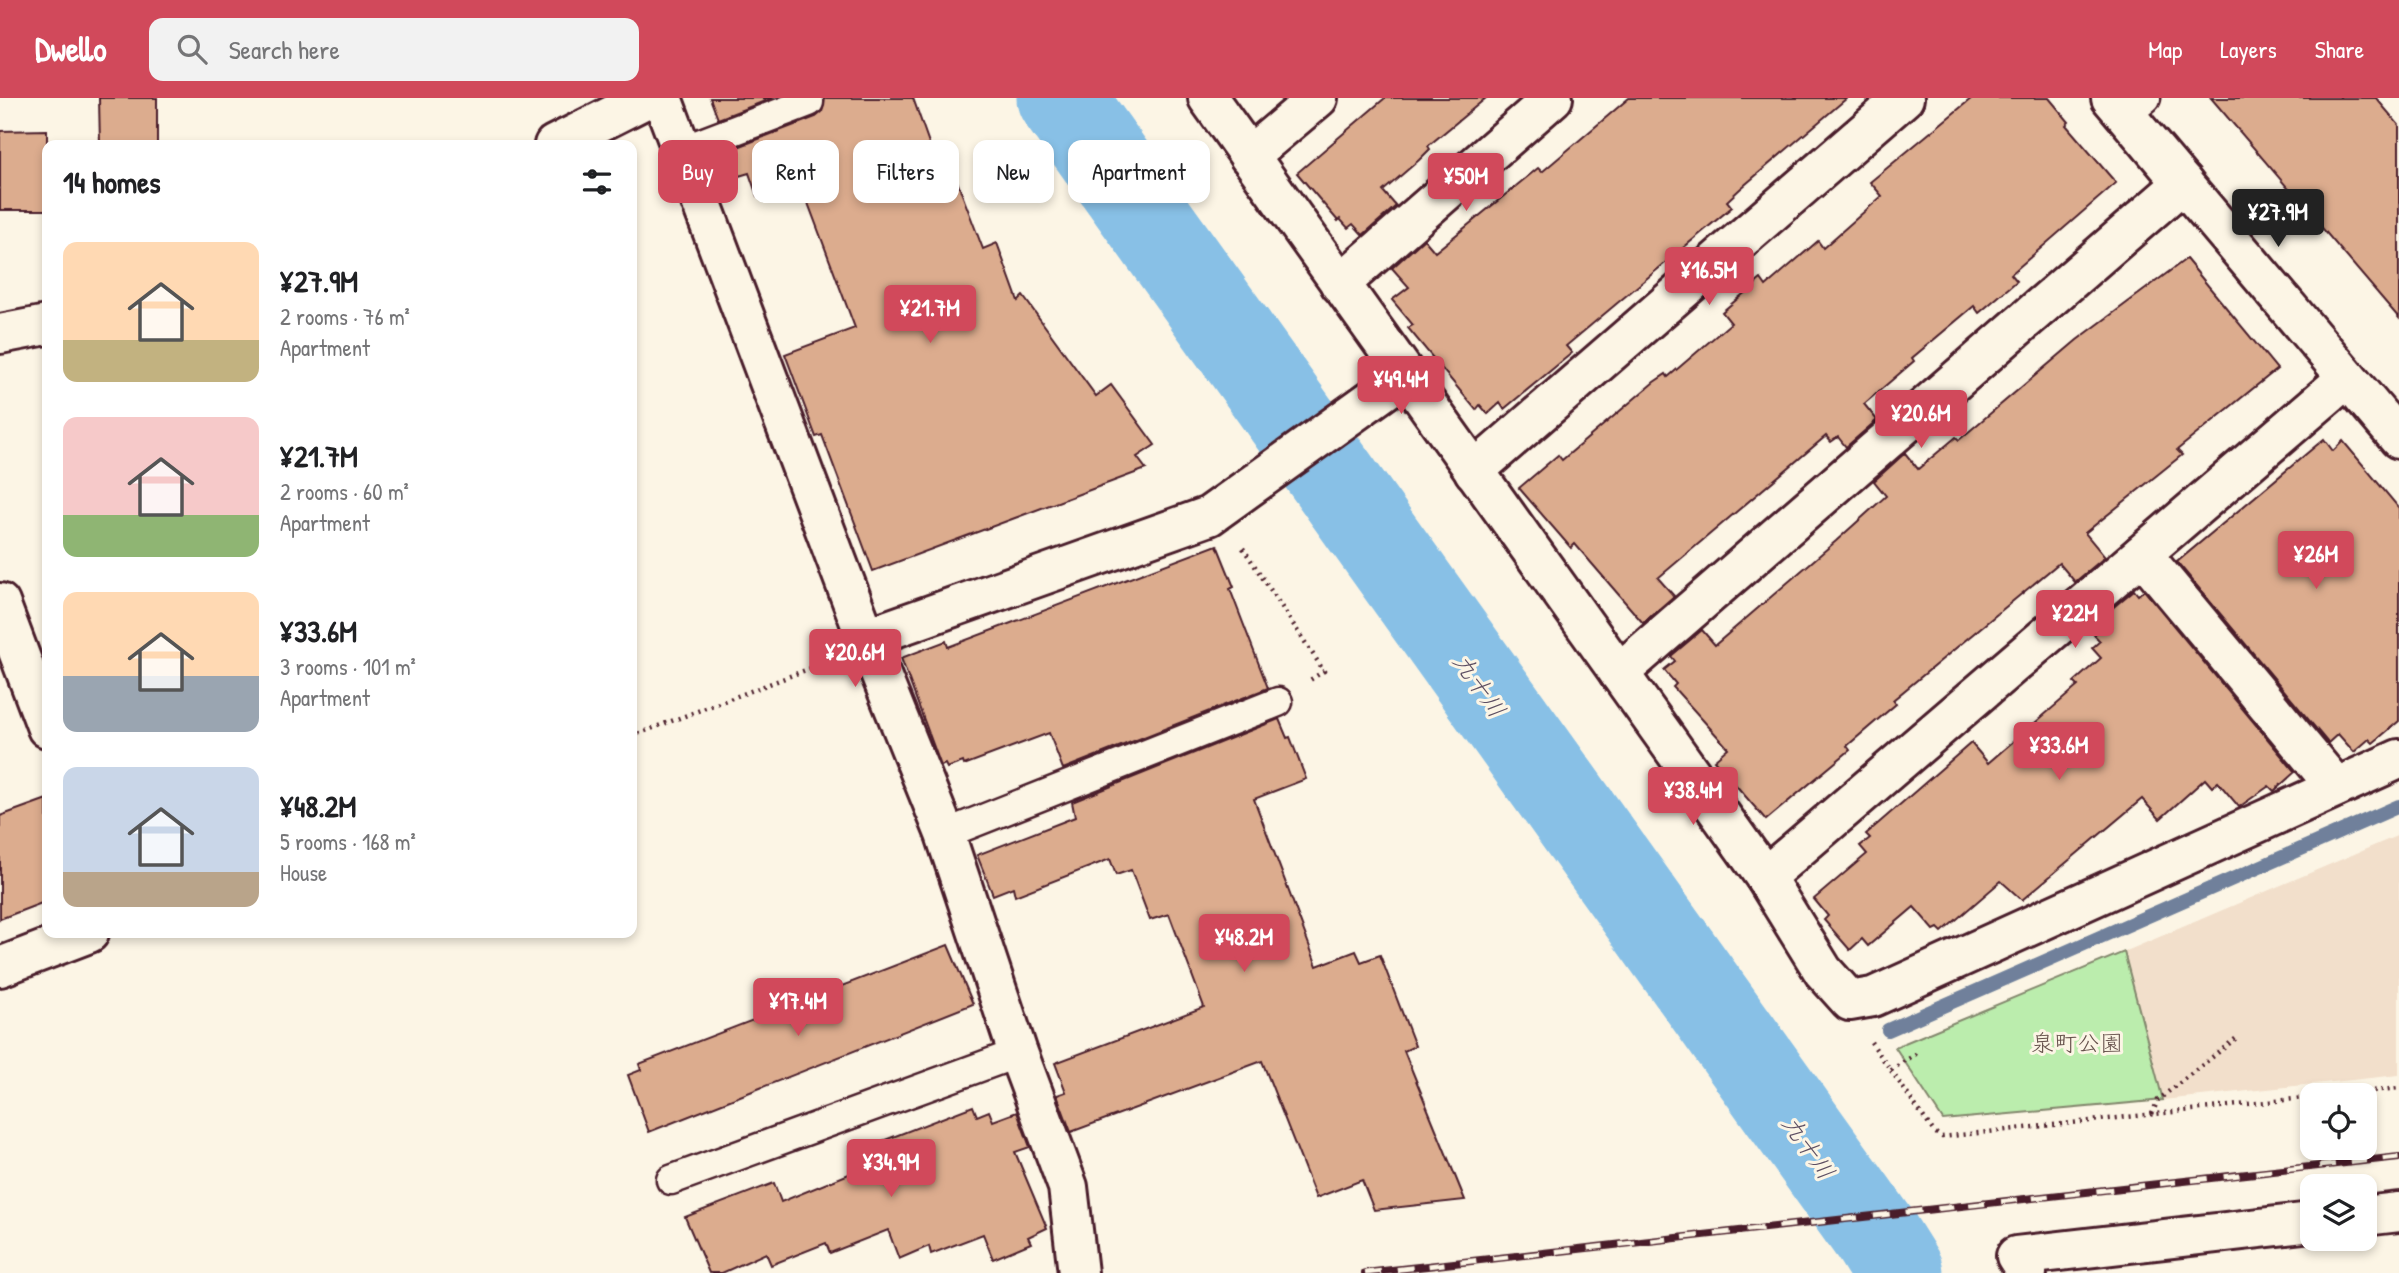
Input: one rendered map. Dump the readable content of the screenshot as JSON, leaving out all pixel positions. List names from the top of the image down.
{
  "water": ["九十川"],
  "parks": ["泉町公園"],
  "page": {
    "header": "Dwello",
    "search": "Search here",
    "nav": ["Map", "Layers", "Share"],
    "chip": [
      "Buy",
      "Rent",
      "Filters",
      "New",
      "Apartment"
    ],
    "heading": "14 homes",
    "price": [
      "¥50M",
      "¥27.9M",
      "¥16.5M",
      "¥21.7M",
      "¥49.4M",
      "¥20.6M",
      "¥26M",
      "¥22M",
      "¥20.6M",
      "¥33.6M",
      "¥38.4M",
      "¥48.2M",
      "¥17.4M",
      "¥34.9M"
    ],
    "list": [
      {
        "name": "¥27.9M",
        "note": "2 rooms · 76 m² · Apartment"
      },
      {
        "name": "¥21.7M",
        "note": "2 rooms · 60 m² · Apartment"
      },
      {
        "name": "¥33.6M",
        "note": "3 rooms · 101 m² · Apartment"
      },
      {
        "name": "¥48.2M",
        "note": "5 rooms · 168 m² · House"
      }
    ]
  }
}
